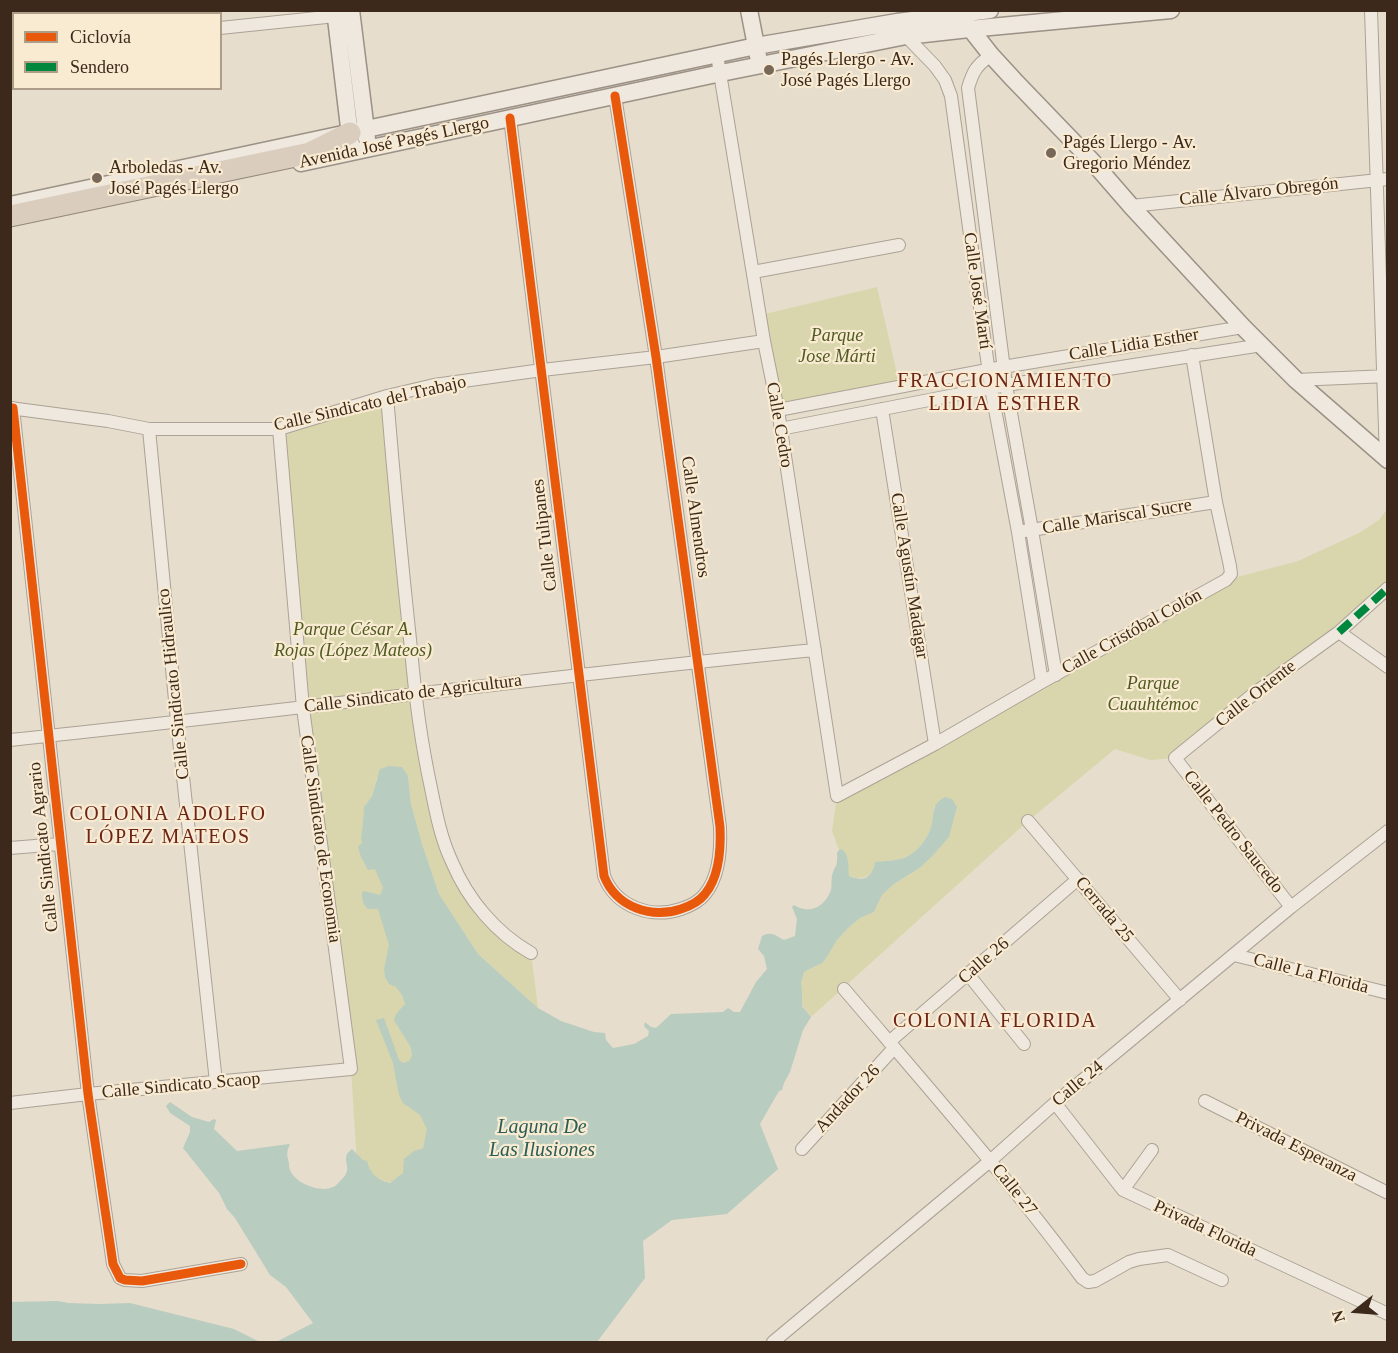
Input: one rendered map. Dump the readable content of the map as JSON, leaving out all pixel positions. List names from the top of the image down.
{
  "streets": {
    "main road": ["Avenida José Pagés Llergo"],
    "street": [
      "Calle Álvaro Obregón",
      "Calle José Martí",
      "Calle Lidia Esther",
      "Calle Sindicato del Trabajo",
      "Calle Cedro",
      "Calle Almendros",
      "Calle Mariscal Sucre",
      "Calle Tulipanes",
      "Calle Agustín Madagar",
      "Calle Cristóbal Colón",
      "Calle Sindicato Hidraulico",
      "Calle Sindicato de Agricultura",
      "Calle Oriente",
      "Calle Pedro Saucedo",
      "Calle Sindicato de Economia",
      "Calle Sindicato Agrario",
      "Cerrada 25",
      "Calle 26",
      "Calle La Florida",
      "Calle 24",
      "Calle Sindicato Scaop",
      "Andador 26",
      "Privada Esperanza",
      "Calle 27",
      "Privada Florida"
    ]
  },
  "crossings": [
    ["Avenida José Pagés Llergo", "Calle José Martí"],
    ["Avenida José Pagés Llergo", "Calle Cedro"],
    ["Avenida José Pagés Llergo", "Calle Almendros"],
    ["Avenida José Pagés Llergo", "Calle Tulipanes"],
    ["Calle José Martí", "Calle Lidia Esther"],
    ["Calle José Martí", "Calle Mariscal Sucre"],
    ["Calle José Martí", "Calle Cristóbal Colón"],
    ["Calle Lidia Esther", "Calle Cedro"],
    ["Calle Lidia Esther", "Calle Agustín Madagar"],
    ["Calle Lidia Esther", "Calle Cristóbal Colón"],
    ["Calle Sindicato del Trabajo", "Calle Cedro"],
    ["Calle Sindicato del Trabajo", "Calle Almendros"],
    ["Calle Sindicato del Trabajo", "Calle Tulipanes"],
    ["Calle Sindicato del Trabajo", "Calle Sindicato Hidraulico"],
    ["Calle Sindicato del Trabajo", "Calle Sindicato de Economia"],
    ["Calle Sindicato del Trabajo", "Calle Sindicato Agrario"],
    ["Calle Cedro", "Calle Cristóbal Colón"],
    ["Calle Cedro", "Calle Sindicato de Agricultura"],
    ["Calle Almendros", "Calle Tulipanes"],
    ["Calle Almendros", "Calle Sindicato de Agricultura"],
    ["Calle Mariscal Sucre", "Calle Cristóbal Colón"],
    ["Calle Tulipanes", "Calle Sindicato de Agricultura"],
    ["Calle Agustín Madagar", "Calle Cristóbal Colón"],
    ["Calle Sindicato Hidraulico", "Calle Sindicato de Agricultura"],
    ["Calle Sindicato Hidraulico", "Calle Sindicato Scaop"],
    ["Calle Sindicato de Agricultura", "Calle Sindicato de Economia"],
    ["Calle Sindicato de Agricultura", "Calle Sindicato Agrario"],
    ["Calle Oriente", "Calle Pedro Saucedo"],
    ["Calle Pedro Saucedo", "Calle 24"],
    ["Calle Sindicato de Economia", "Calle Sindicato Scaop"],
    ["Calle Sindicato Agrario", "Calle Sindicato Scaop"],
    ["Cerrada 25", "Calle 26"],
    ["Cerrada 25", "Calle 24"],
    ["Calle 26", "Andador 26"],
    ["Calle 26", "Calle 27"],
    ["Calle La Florida", "Calle 24"],
    ["Calle 24", "Calle 27"],
    ["Calle 24", "Privada Florida"],
    ["Andador 26", "Calle 27"]
  ],
  "districts": ["FRACCIONAMIENTO LIDIA ESTHER", "COLONIA ADOLFO LÓPEZ MATEOS", "COLONIA FLORIDA"],
  "water": ["Laguna De Las Ilusiones"],
  "parks": ["Parque Jose Márti", "Parque César A. Rojas (López Mateos)", "Parque Cuauhtémoc"],
  "places": ["Pagés Llergo - Av. José Pagés Llergo", "Pagés Llergo - Av. Gregorio Méndez", "Arboledas - Av. José Pagés Llergo"],
  "legend": ["Ciclovía", "Sendero"],
  "north": "left"
}
